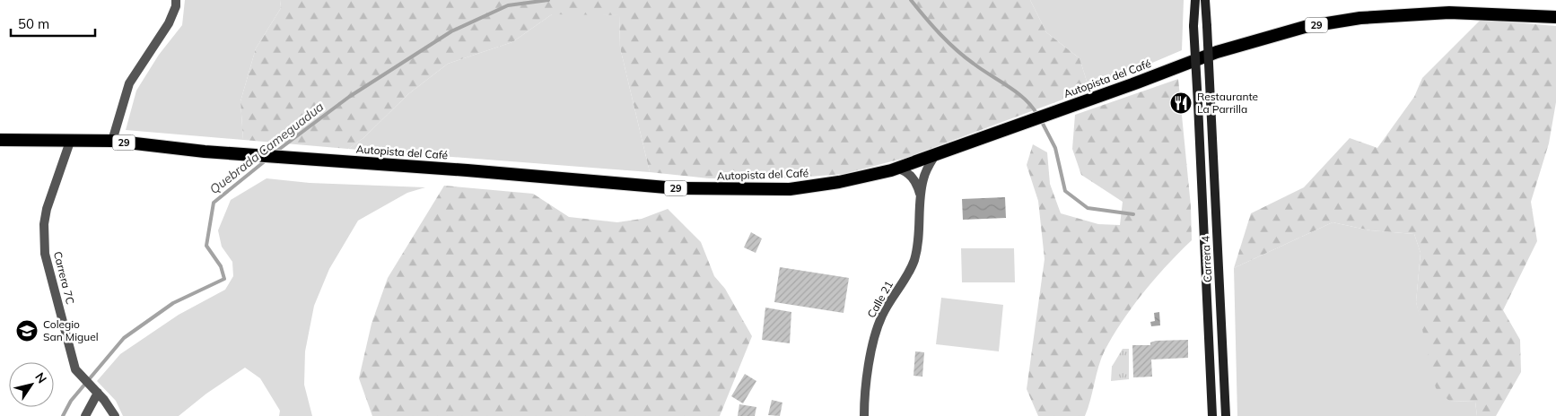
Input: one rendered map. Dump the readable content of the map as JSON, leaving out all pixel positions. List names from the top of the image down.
{
  "streets": {
    "highway": ["29", "Autopista del Café"],
    "main road": ["Carrera 4"],
    "street": ["Carrera 7C", "Calle 21"]
  },
  "crossings": [
    ["Autopista del Café", "Carrera 7C"],
    ["Autopista del Café", "Calle 21"]
  ],
  "water": ["Quebrada Cameguadua"],
  "places": {
    "restaurant": ["Restaurante La Parrilla"],
    "school or university": ["Colegio San Miguel"]
  },
  "scale_bar": "50 m",
  "north": "top right"
}
